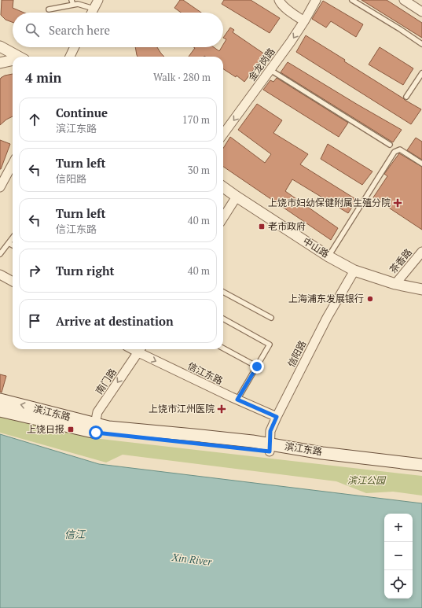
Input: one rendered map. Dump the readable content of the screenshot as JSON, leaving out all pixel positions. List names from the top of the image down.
{
  "streets": {
    "main road": ["滨江东路"],
    "street": [
      "金龙岗路",
      "中山路",
      "茶香路",
      "信阳路",
      "信江东路",
      "南门路"
    ]
  },
  "crossings": [
    ["中山路", "茶香路"],
    ["中山路", "信阳路"],
    ["信阳路", "信江东路"],
    ["信阳路", "滨江东路"],
    ["信江东路", "南门路"],
    ["南门路", "滨江东路"]
  ],
  "one_way": ["金龙岗路", "信江东路", "南门路"],
  "water": ["信江", "Xin River"],
  "parks": ["滨江公园"],
  "places": {
    "health": ["上饶市妇幼保健附属生殖分院", "上饶市江州医院"],
    "transit": ["老市政府", "上饶日报"],
    "other": ["上海浦东发展银行"]
  },
  "page": {
    "search": "Search here",
    "heading": ["4 min", "Walk · 280 m"],
    "list": [
      ["Continue", "滨江东路", "170 m"],
      ["Turn left", "信阳路", "30 m"],
      ["Turn left", "信江东路", "40 m"],
      ["Turn right", "40 m"],
      "Arrive at destination"
    ],
    "map_buttons": ["+", "−"]
  }
}
